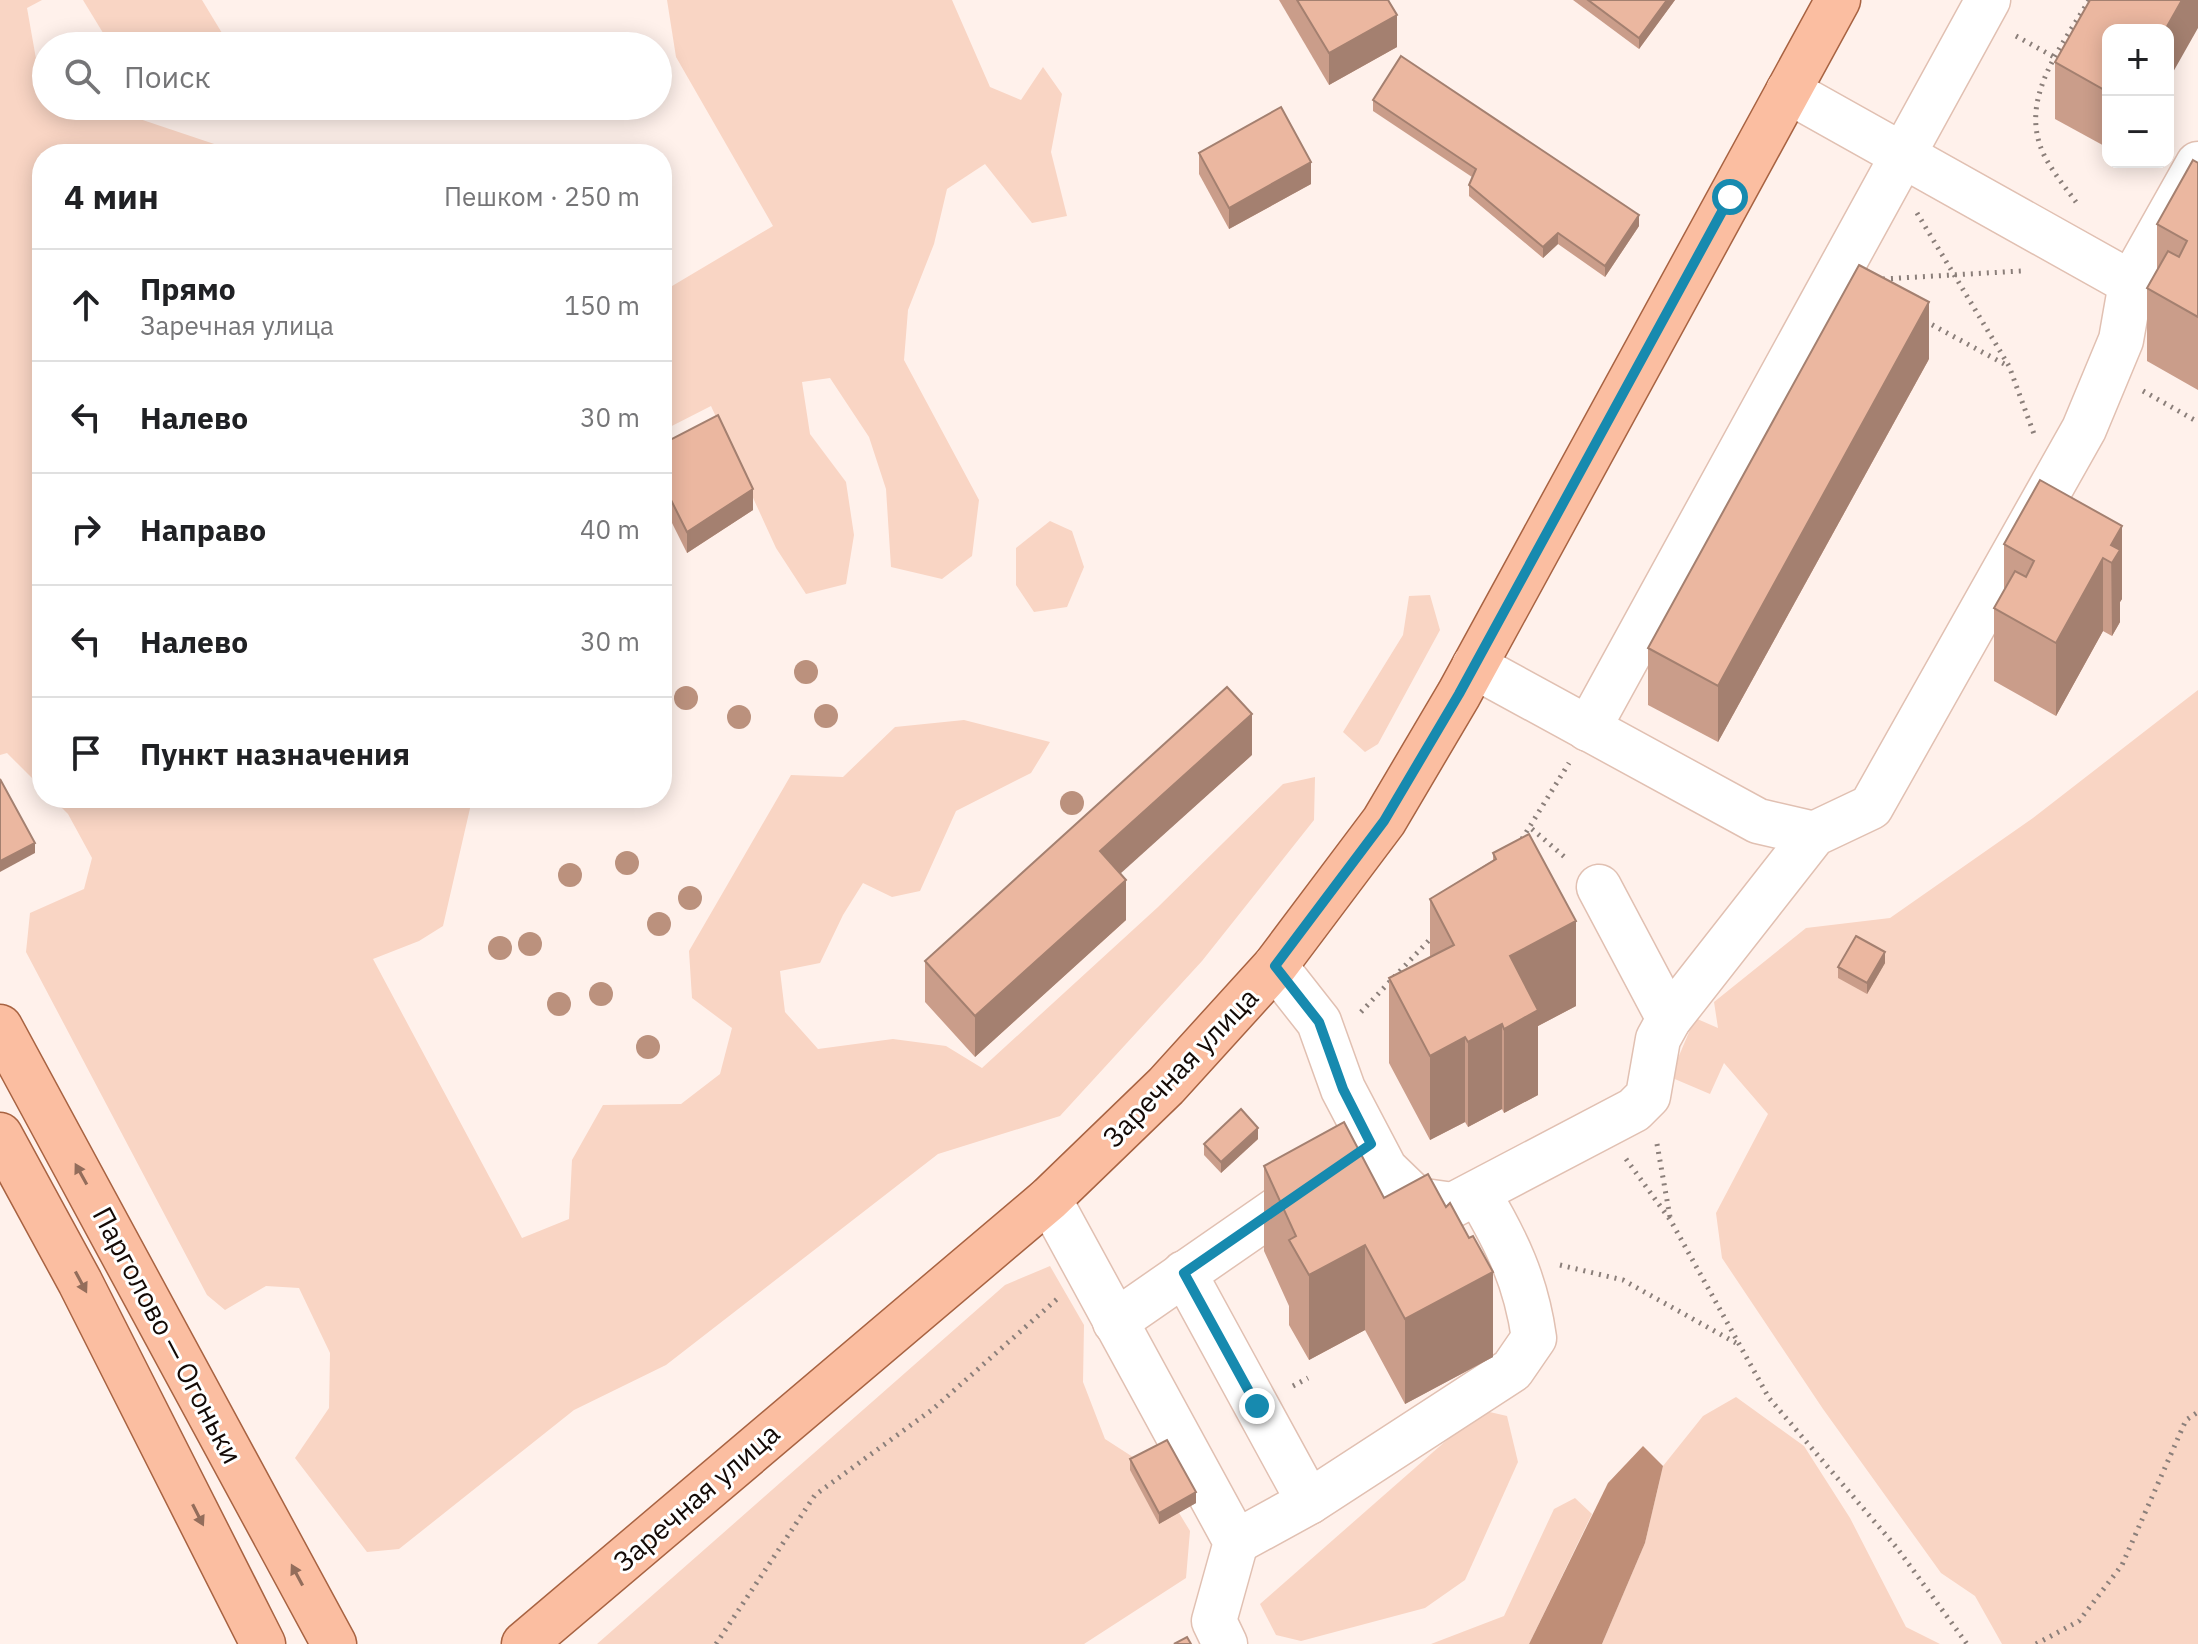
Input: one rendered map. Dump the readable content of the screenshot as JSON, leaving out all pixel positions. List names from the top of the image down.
{
  "streets": {
    "main road": ["Заречная улица", "Парголово — Огоньки"]
  },
  "page": {
    "map_buttons": ["+", "−"],
    "search": "Поиск",
    "heading": ["4 мин", "Пешком · 250 m"],
    "list": [
      ["Прямо", "Заречная улица", "150 m"],
      ["Налево", "30 m"],
      ["Направо", "40 m"],
      ["Налево", "30 m"],
      "Пункт назначения"
    ]
  }
}
